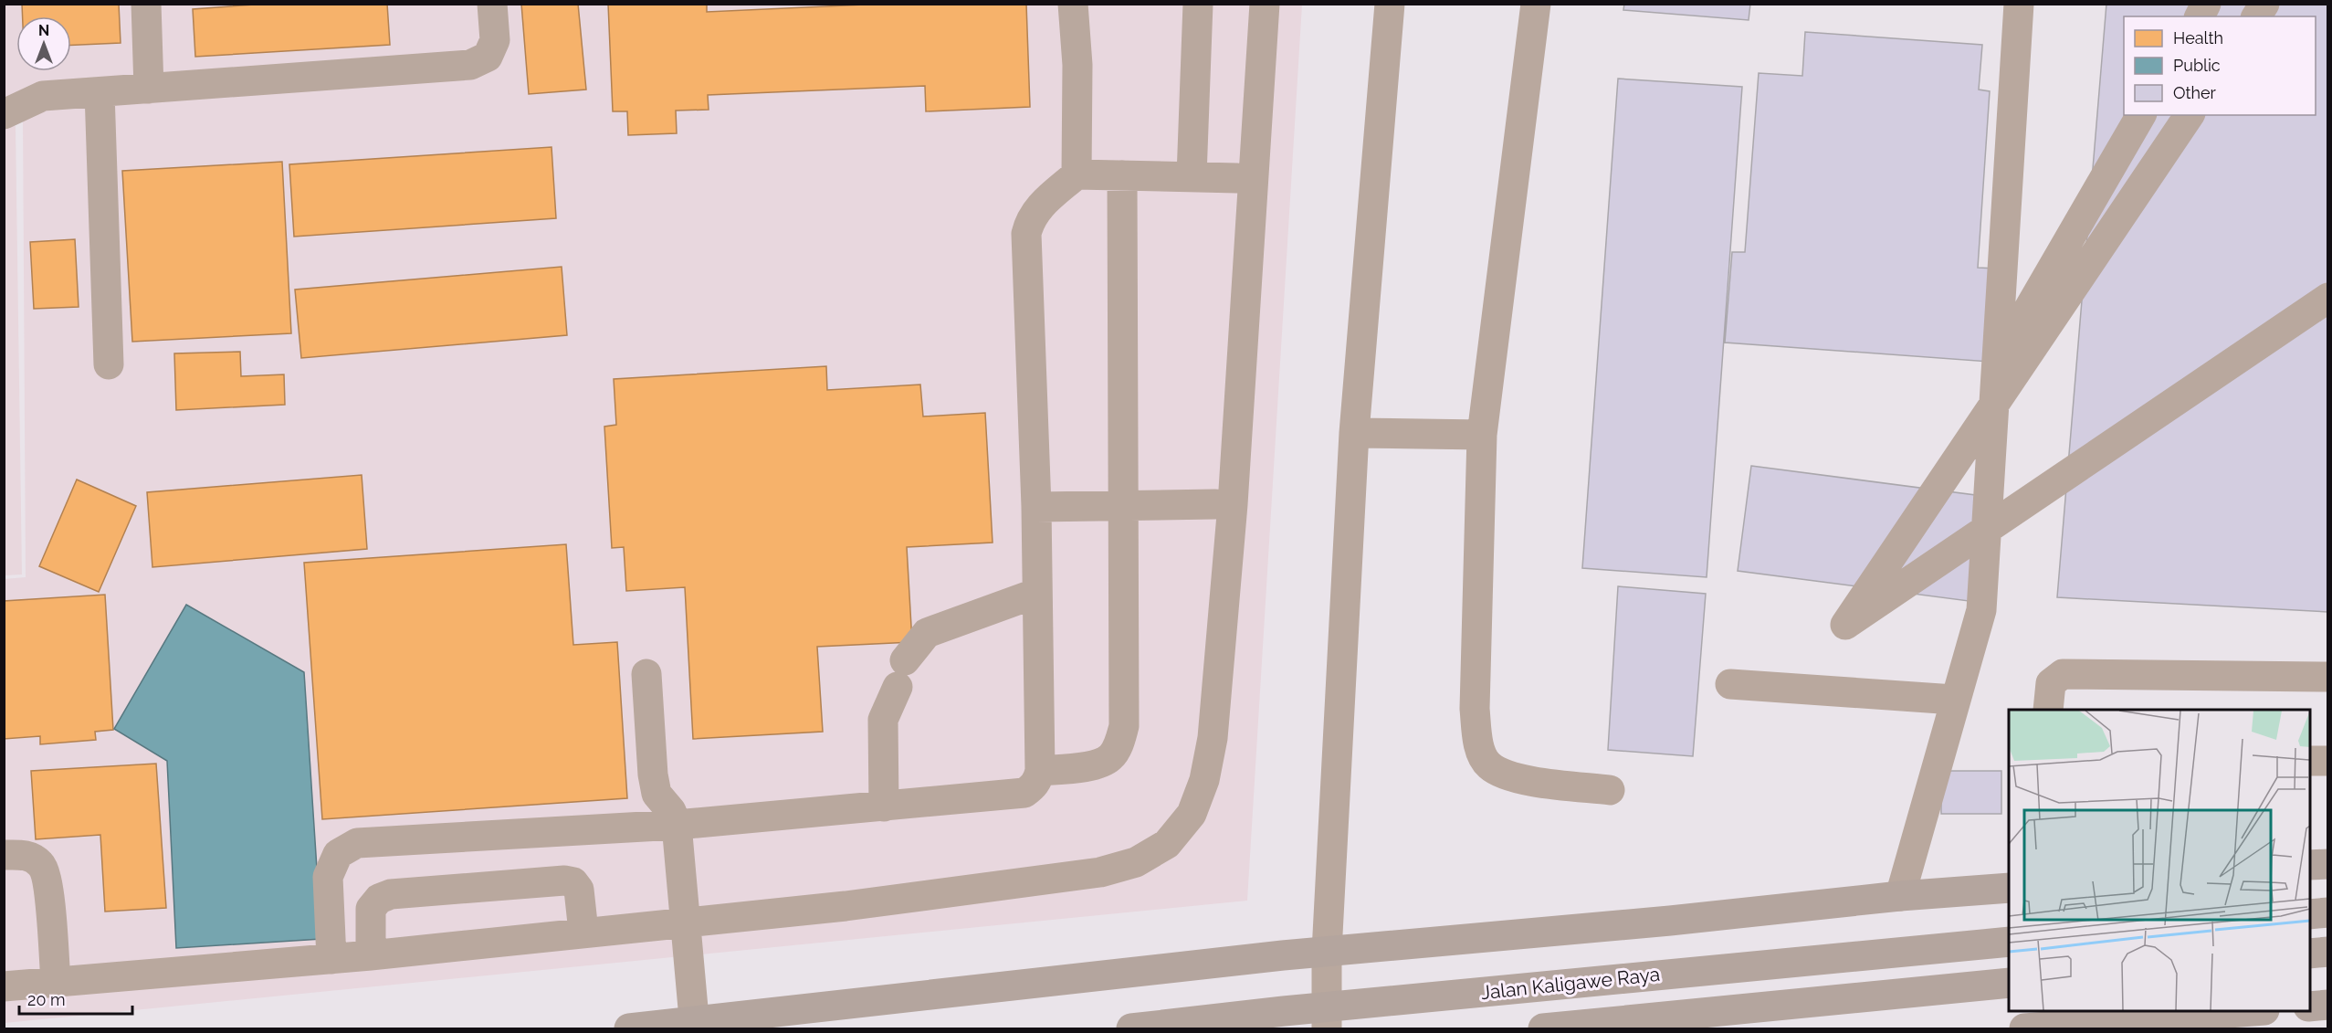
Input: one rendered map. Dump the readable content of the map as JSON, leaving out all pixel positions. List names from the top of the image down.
{
  "streets": {
    "highway": ["Jalan Kaligawe Raya"]
  },
  "legend": ["Health", "Public", "Other"],
  "scale_bar": "20 m",
  "north": "top"
}
